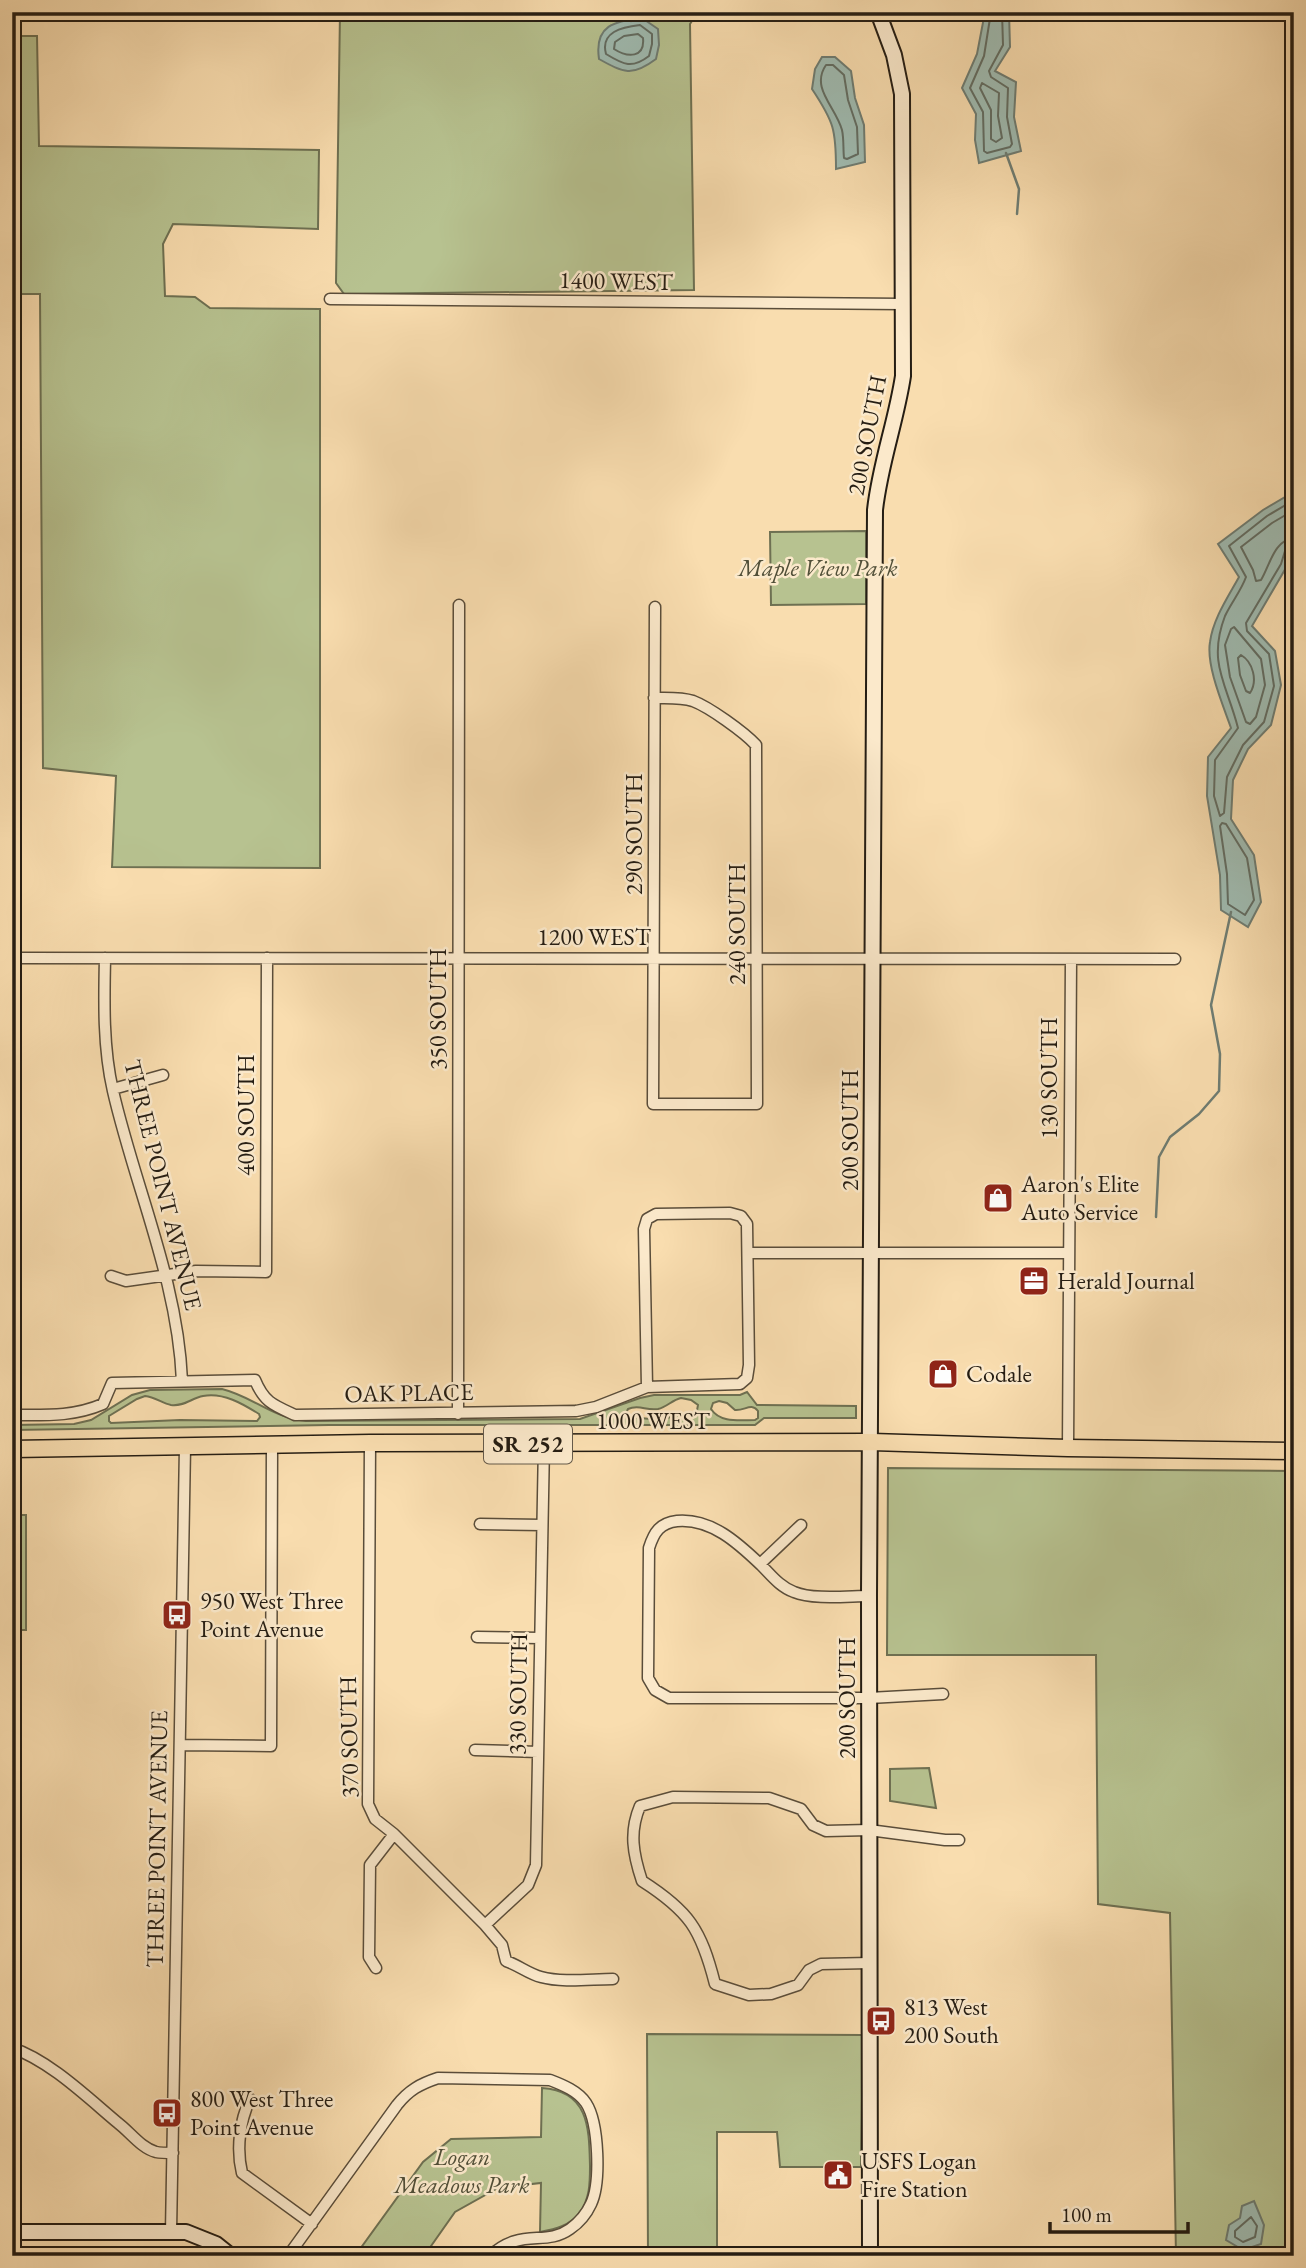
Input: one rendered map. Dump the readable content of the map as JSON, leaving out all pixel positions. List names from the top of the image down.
{
  "streets": {
    "main road": ["1000 WEST", "SR 252"],
    "street": [
      "1400 WEST",
      "200 SOUTH",
      "290 SOUTH",
      "240 SOUTH",
      "1200 WEST",
      "350 SOUTH",
      "130 SOUTH",
      "400 SOUTH",
      "THREE POINT AVENUE",
      "OAK PLACE",
      "330 SOUTH",
      "370 SOUTH"
    ]
  },
  "crossings": [
    ["1400 WEST", "200 SOUTH"],
    ["200 SOUTH", "1200 WEST"],
    ["200 SOUTH", "1000 WEST"],
    ["290 SOUTH", "240 SOUTH"],
    ["290 SOUTH", "1200 WEST"],
    ["240 SOUTH", "1200 WEST"],
    ["1200 WEST", "350 SOUTH"],
    ["1200 WEST", "130 SOUTH"],
    ["1200 WEST", "400 SOUTH"],
    ["1200 WEST", "THREE POINT AVENUE"],
    ["350 SOUTH", "OAK PLACE"],
    ["130 SOUTH", "1000 WEST"],
    ["400 SOUTH", "THREE POINT AVENUE"],
    ["THREE POINT AVENUE", "OAK PLACE"],
    ["THREE POINT AVENUE", "1000 WEST"],
    ["1000 WEST", "330 SOUTH"],
    ["1000 WEST", "370 SOUTH"],
    ["330 SOUTH", "370 SOUTH"]
  ],
  "parks": ["Maple View Park", "Logan Meadows Park"],
  "places": {
    "shop": ["Aaron's Elite Auto Service", "Codale"],
    "office": ["Herald Journal"],
    "bus stop": ["950 West Three Point Avenue", "813 West 200 South", "800 West Three Point Avenue"],
    "public building": ["USFS Logan Fire Station"]
  },
  "scale_bar": "100 m"
}
